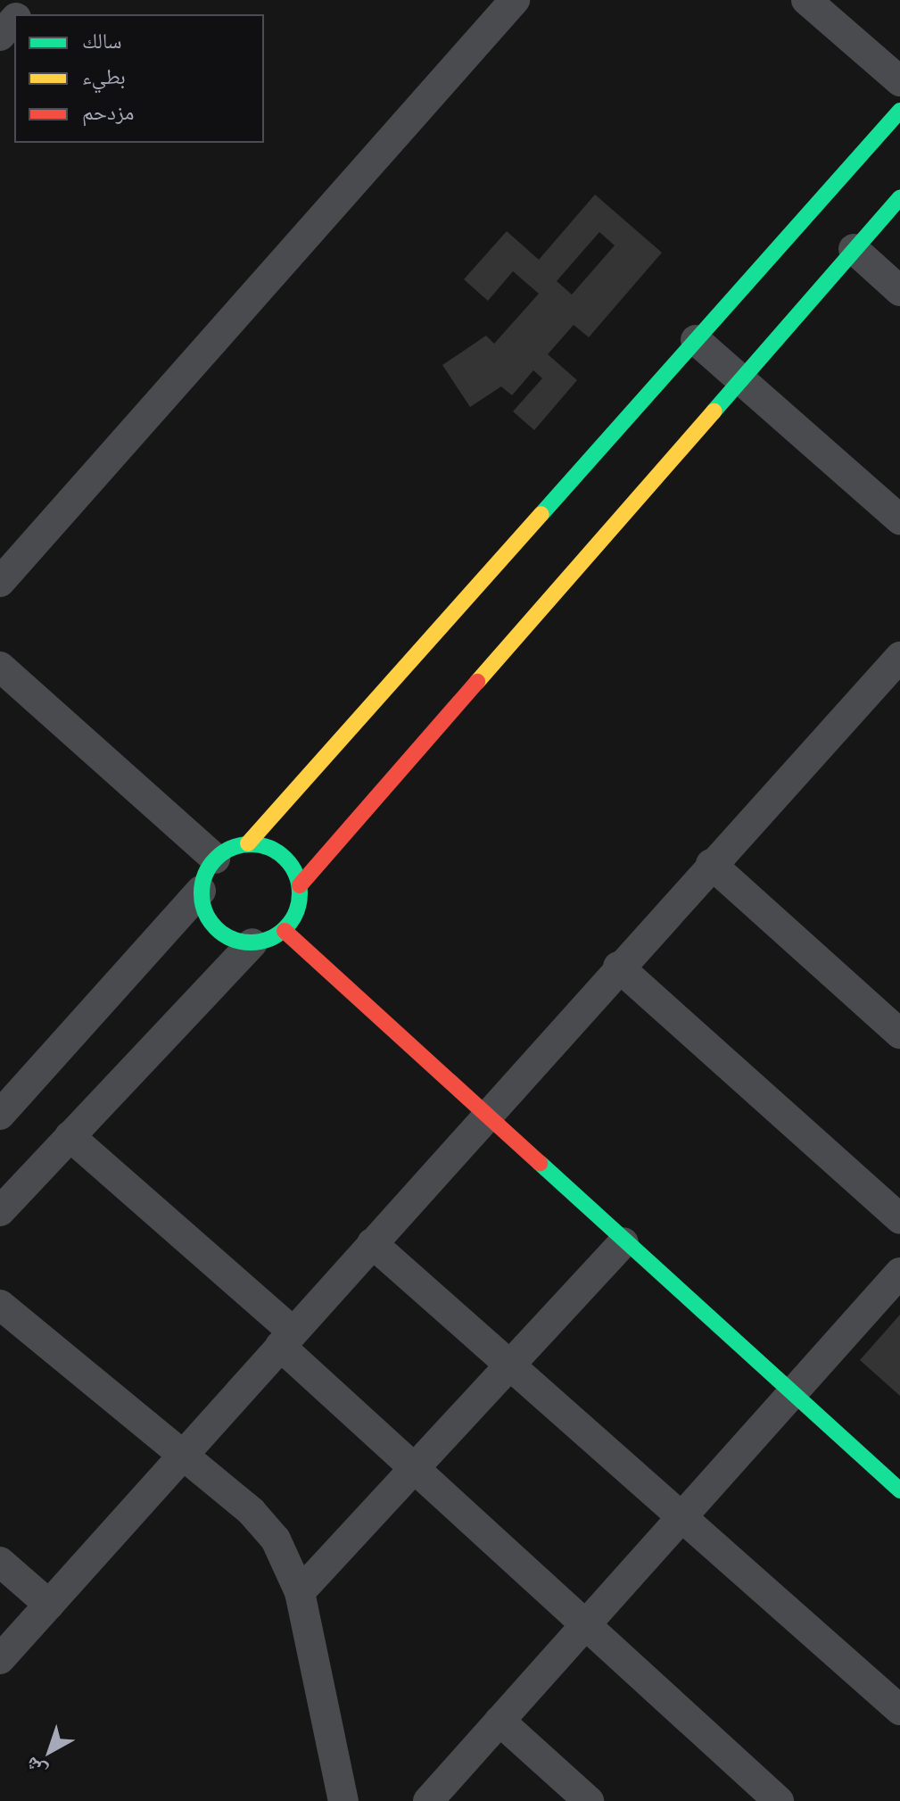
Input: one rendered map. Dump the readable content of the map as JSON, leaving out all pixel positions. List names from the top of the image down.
{
  "legend": ["سالك", "بطيء", "مزدحم"],
  "north": "bottom left"
}
